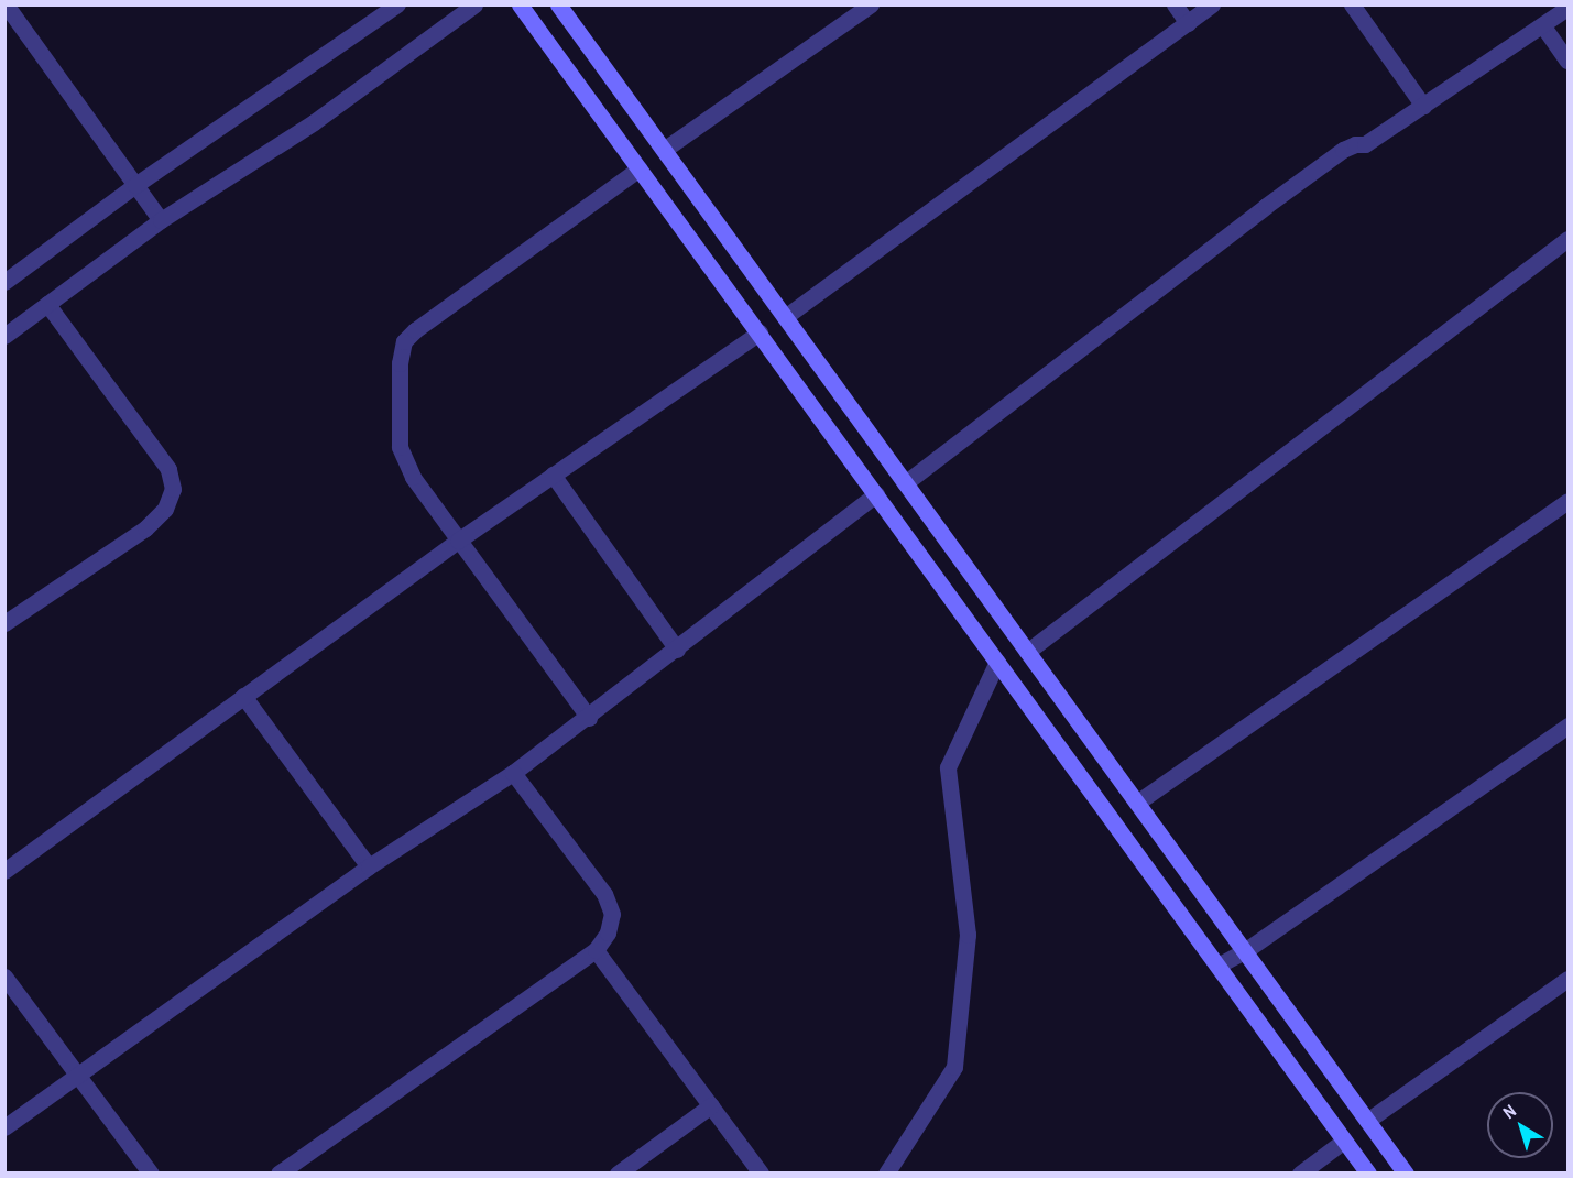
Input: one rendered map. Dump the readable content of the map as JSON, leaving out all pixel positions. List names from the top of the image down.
{
  "north": "top left"
}
